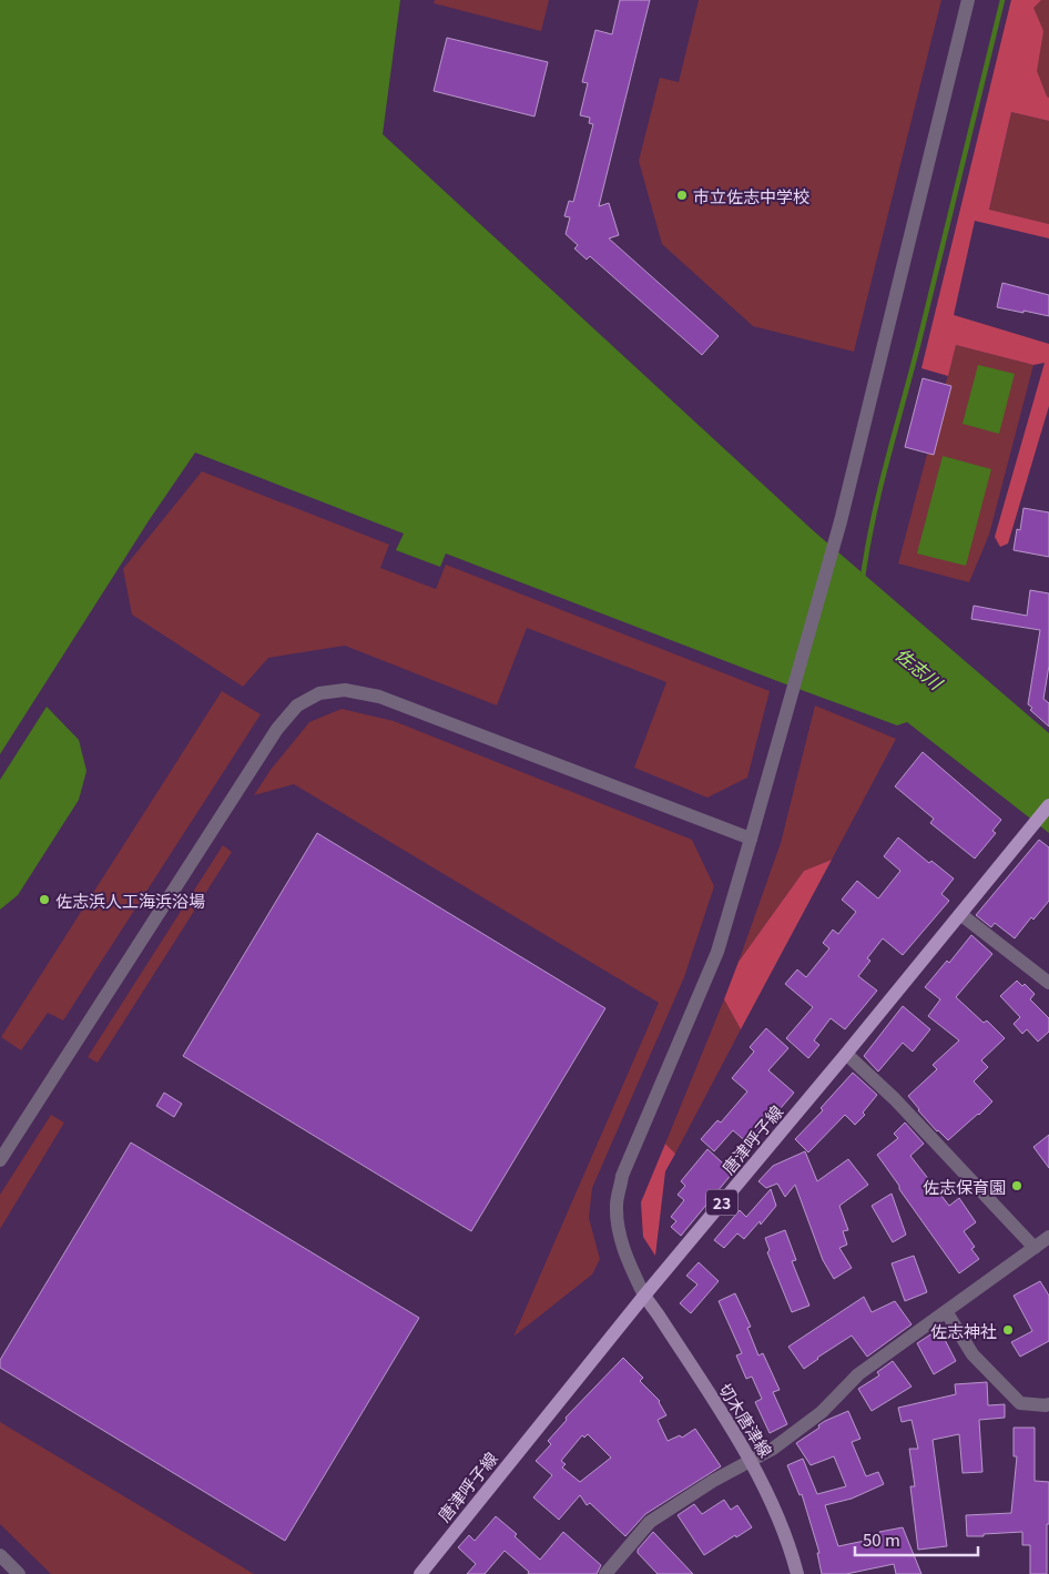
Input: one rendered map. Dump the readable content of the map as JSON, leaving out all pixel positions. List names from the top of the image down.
{
  "streets": {
    "main road": ["唐津呼子線", "23", "切木唐津線"]
  },
  "crossings": [
    ["唐津呼子線", "切木唐津線"]
  ],
  "water": ["佐志川"],
  "places": [
    "市立佐志中学校",
    "佐志浜人工海浜浴場",
    "佐志保育園",
    "佐志神社"
  ],
  "scale_bar": "50 m"
}
